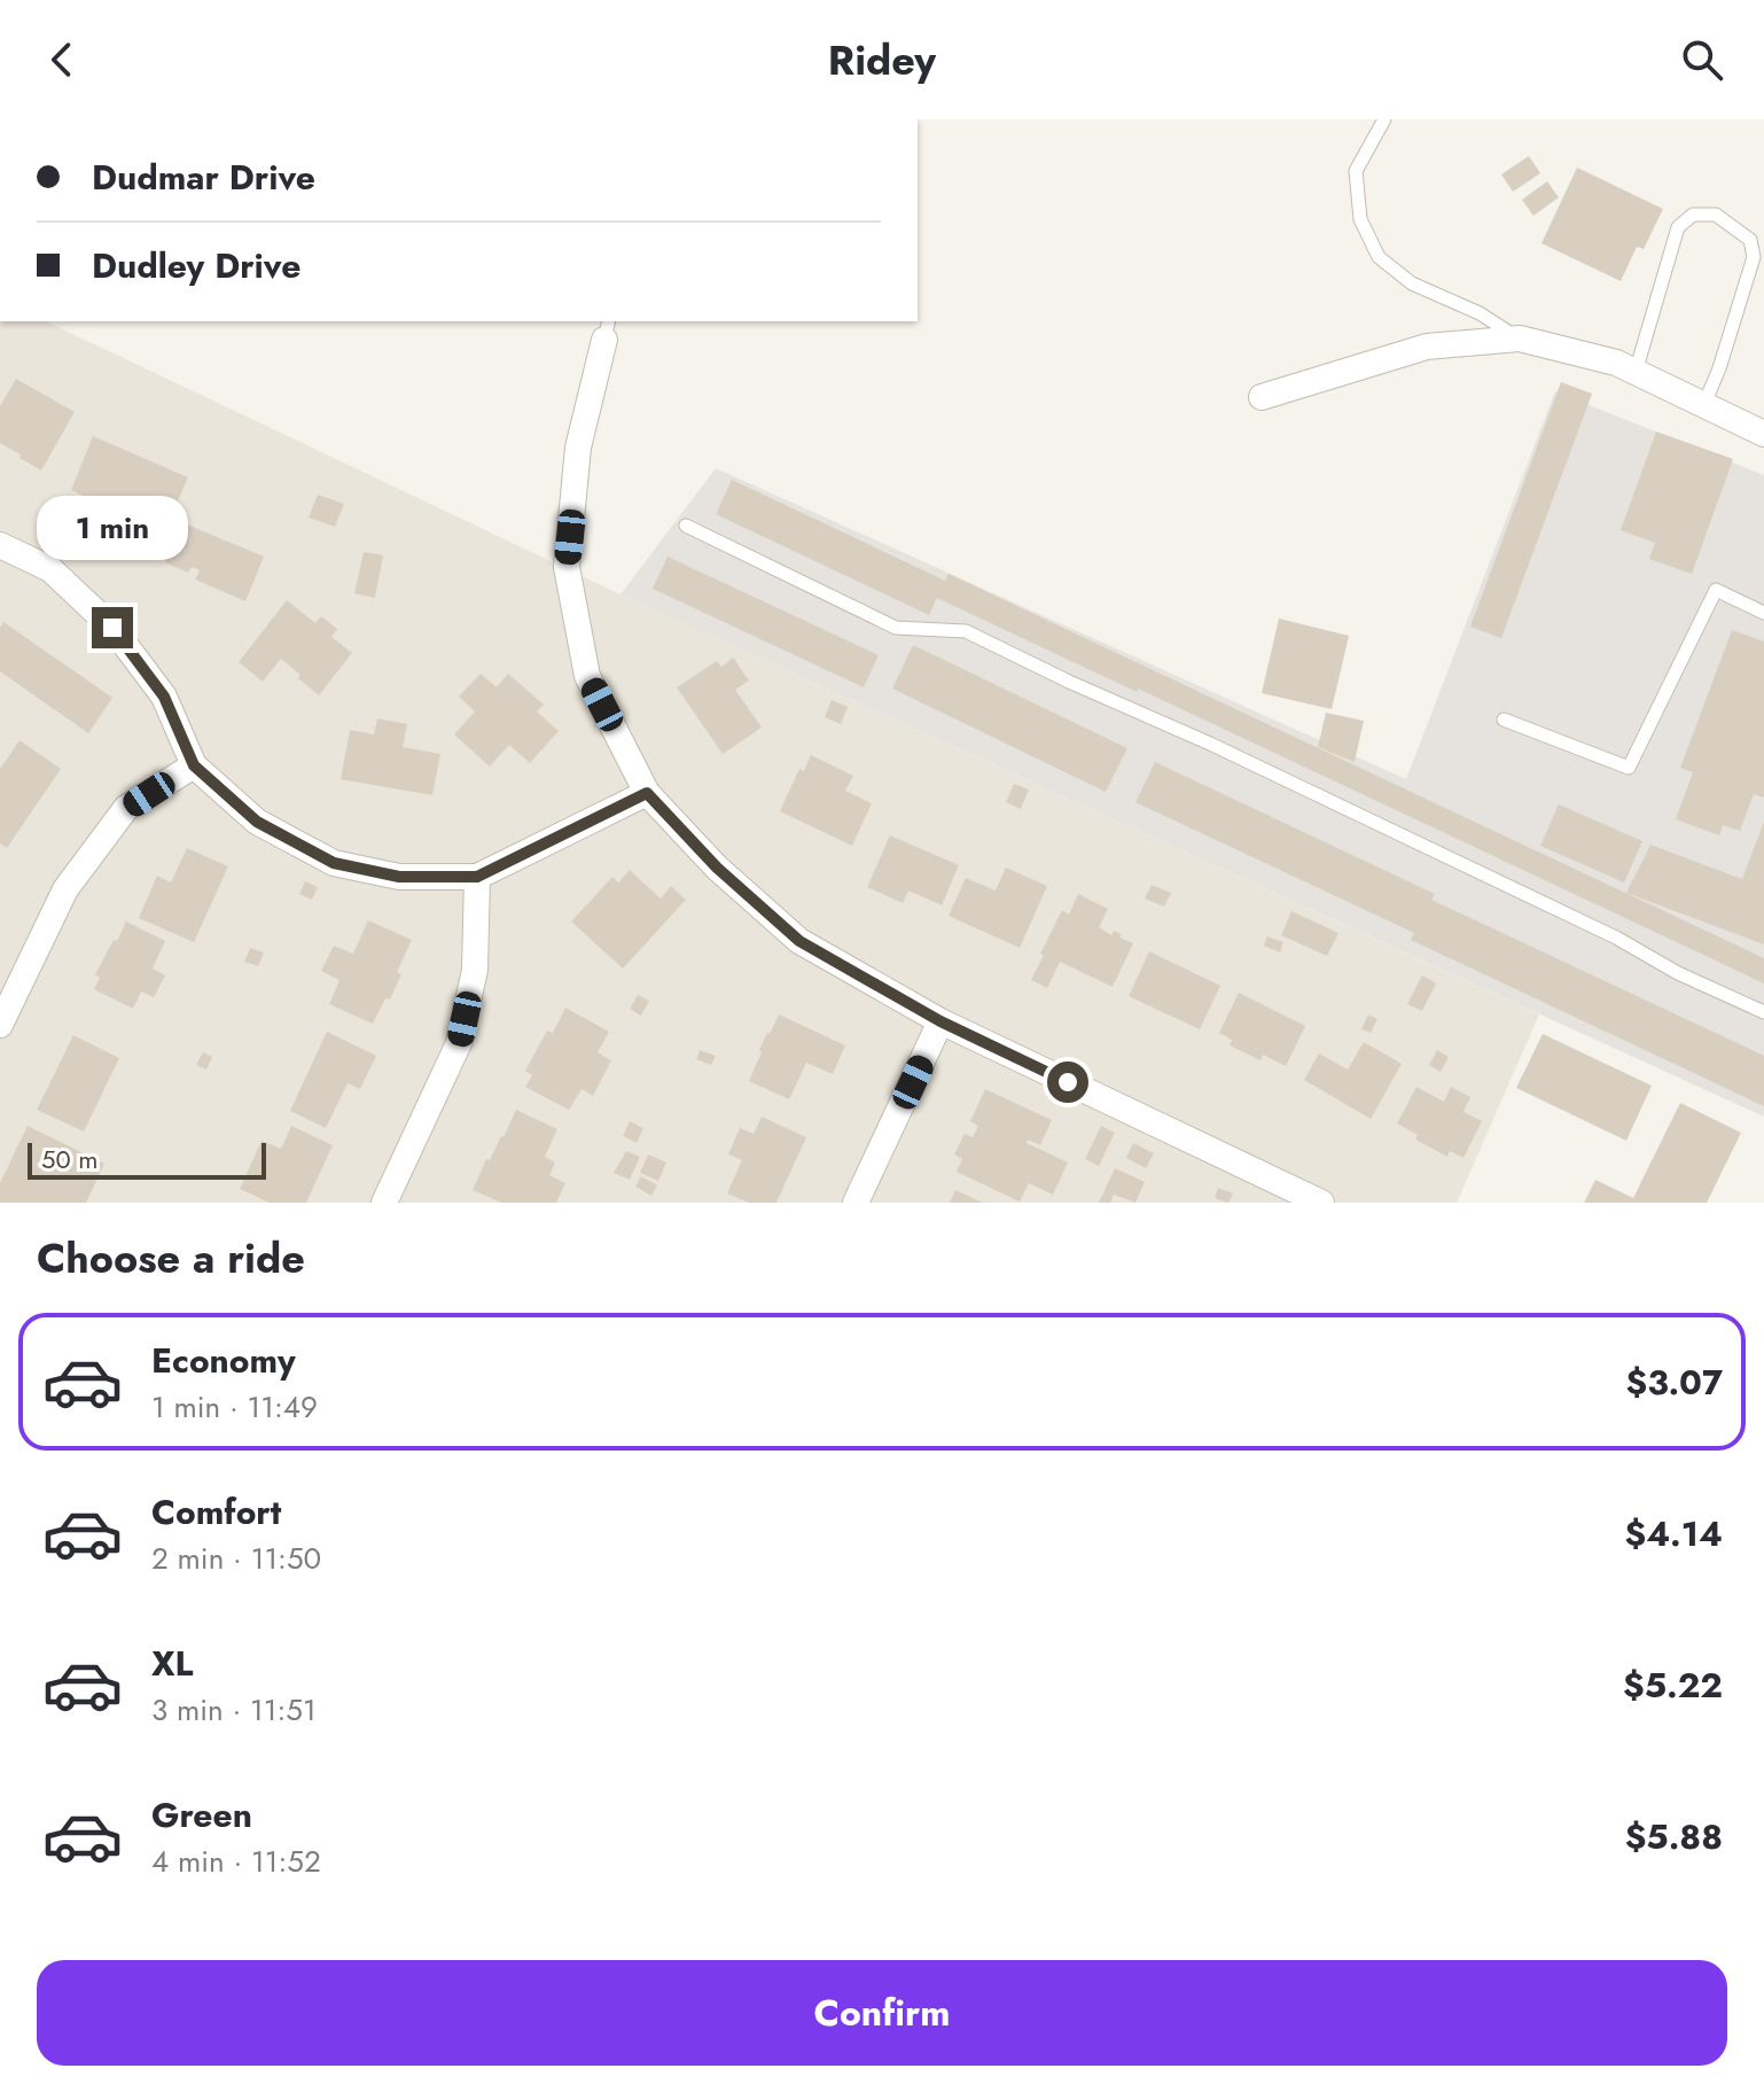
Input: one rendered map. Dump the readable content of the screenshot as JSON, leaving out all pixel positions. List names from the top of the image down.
{
  "scale_bar": "50 m",
  "page": {
    "header": "Ridey",
    "banner": ["Dudmar Drive", "Dudley Drive"],
    "bubble": "1 min",
    "scale": "50 m",
    "heading": "Choose a ride",
    "list": [
      {
        "name": "Economy",
        "note": "1 min · 11:49",
        "value": "$3.07"
      },
      {
        "name": "Comfort",
        "note": "2 min · 11:50",
        "value": "$4.14"
      },
      {
        "name": "XL",
        "note": "3 min · 11:51",
        "value": "$5.22"
      },
      {
        "name": "Green",
        "note": "4 min · 11:52",
        "value": "$5.88"
      }
    ],
    "buttons": "Confirm"
  }
}
